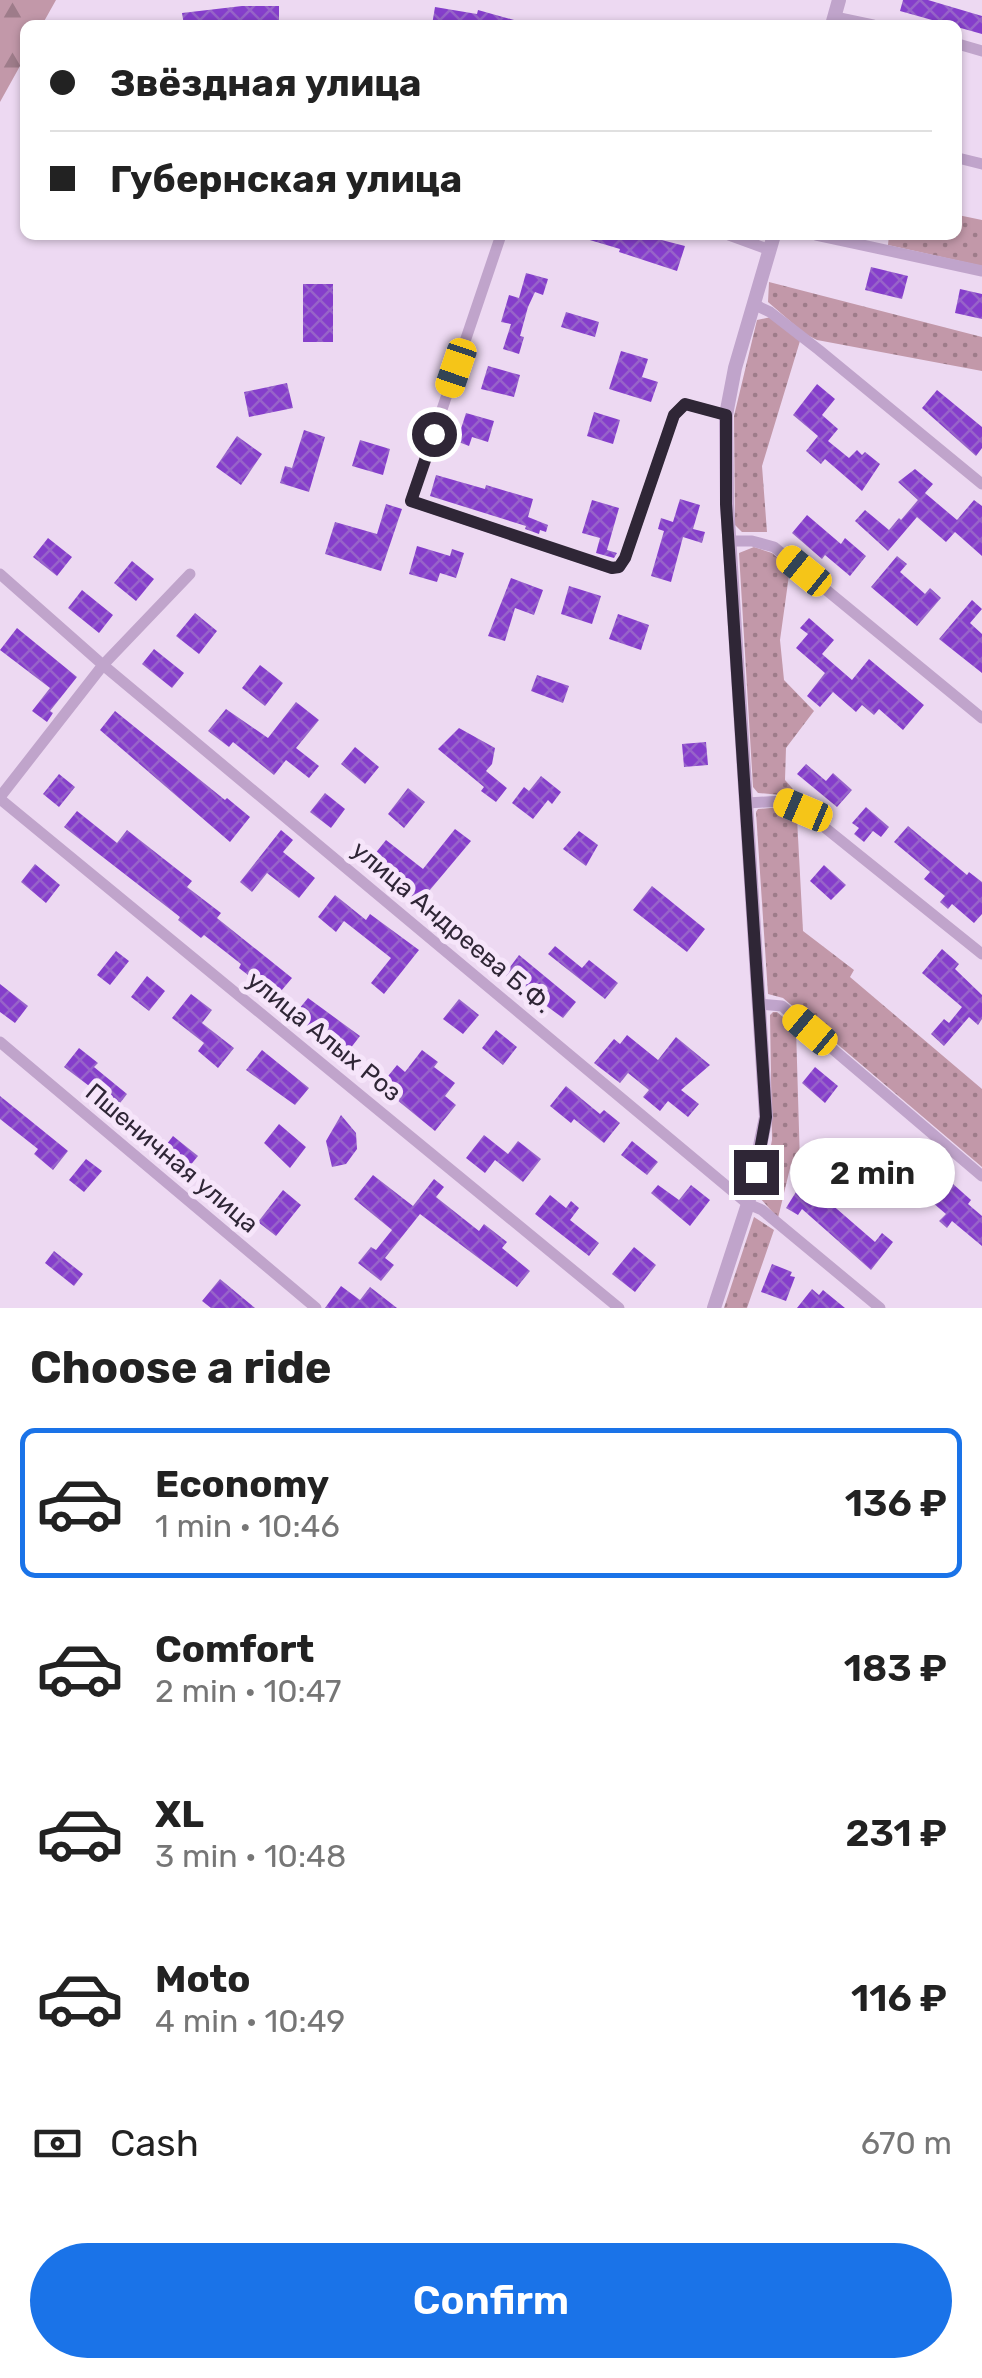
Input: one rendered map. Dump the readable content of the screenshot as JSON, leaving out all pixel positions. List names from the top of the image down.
{
  "streets": {
    "street": ["улица Андреева Б.Ф.", "улица Алых Роз", "Пшеничная улица"]
  },
  "page": {
    "banner": ["Звёздная улица", "Губернская улица"],
    "bubble": "2 min",
    "heading": "Choose a ride",
    "list": [
      {
        "name": "Economy",
        "note": "1 min · 10:46",
        "value": "136 ₽"
      },
      {
        "name": "Comfort",
        "note": "2 min · 10:47",
        "value": "183 ₽"
      },
      {
        "name": "XL",
        "note": "3 min · 10:48",
        "value": "231 ₽"
      },
      {
        "name": "Moto",
        "note": "4 min · 10:49",
        "value": "116 ₽"
      }
    ],
    "pay": ["Cash", "670 m"],
    "buttons": "Confirm"
  }
}
